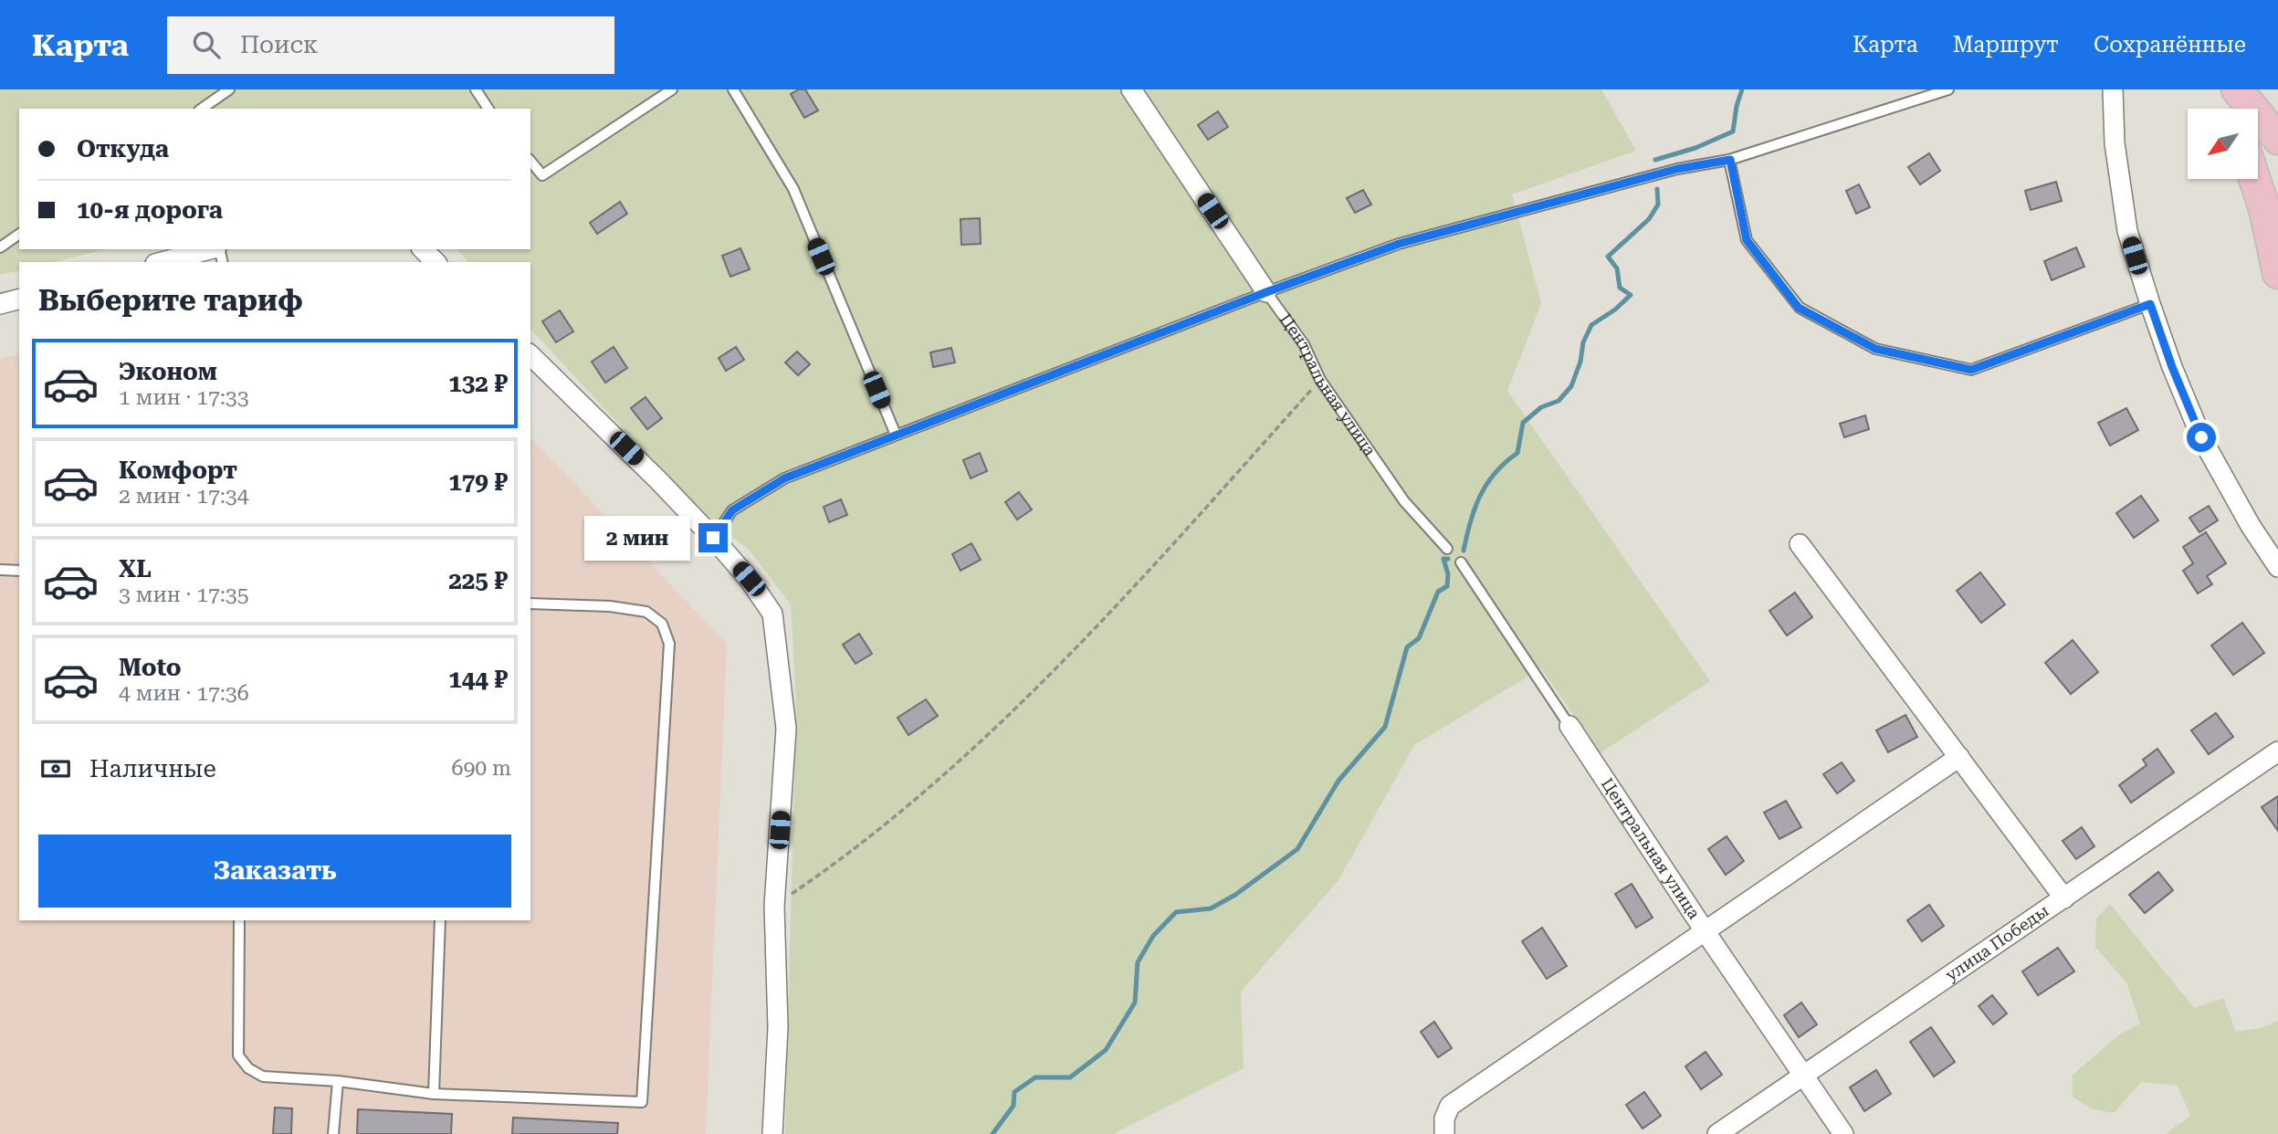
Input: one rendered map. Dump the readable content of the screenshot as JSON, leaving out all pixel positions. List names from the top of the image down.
{
  "streets": {
    "street": ["Центральная улица", "улица Победы"]
  },
  "crossings": [
    ["Центральная улица", "улица Победы"]
  ],
  "north": "bottom left",
  "page": {
    "header": "Карта",
    "search": "Поиск",
    "nav": ["Карта", "Маршрут", "Сохранённые"],
    "banner": ["Откуда", "10-я дорога"],
    "heading": "Выберите тариф",
    "list": [
      {
        "name": "Эконом",
        "note": "1 мин · 17:33",
        "value": "132 ₽"
      },
      {
        "name": "Комфорт",
        "note": "2 мин · 17:34",
        "value": "179 ₽"
      },
      {
        "name": "XL",
        "note": "3 мин · 17:35",
        "value": "225 ₽"
      },
      {
        "name": "Moto",
        "note": "4 мин · 17:36",
        "value": "144 ₽"
      }
    ],
    "bubble": "2 мин",
    "pay": ["Наличные", "690 m"],
    "buttons": "Заказать"
  }
}
